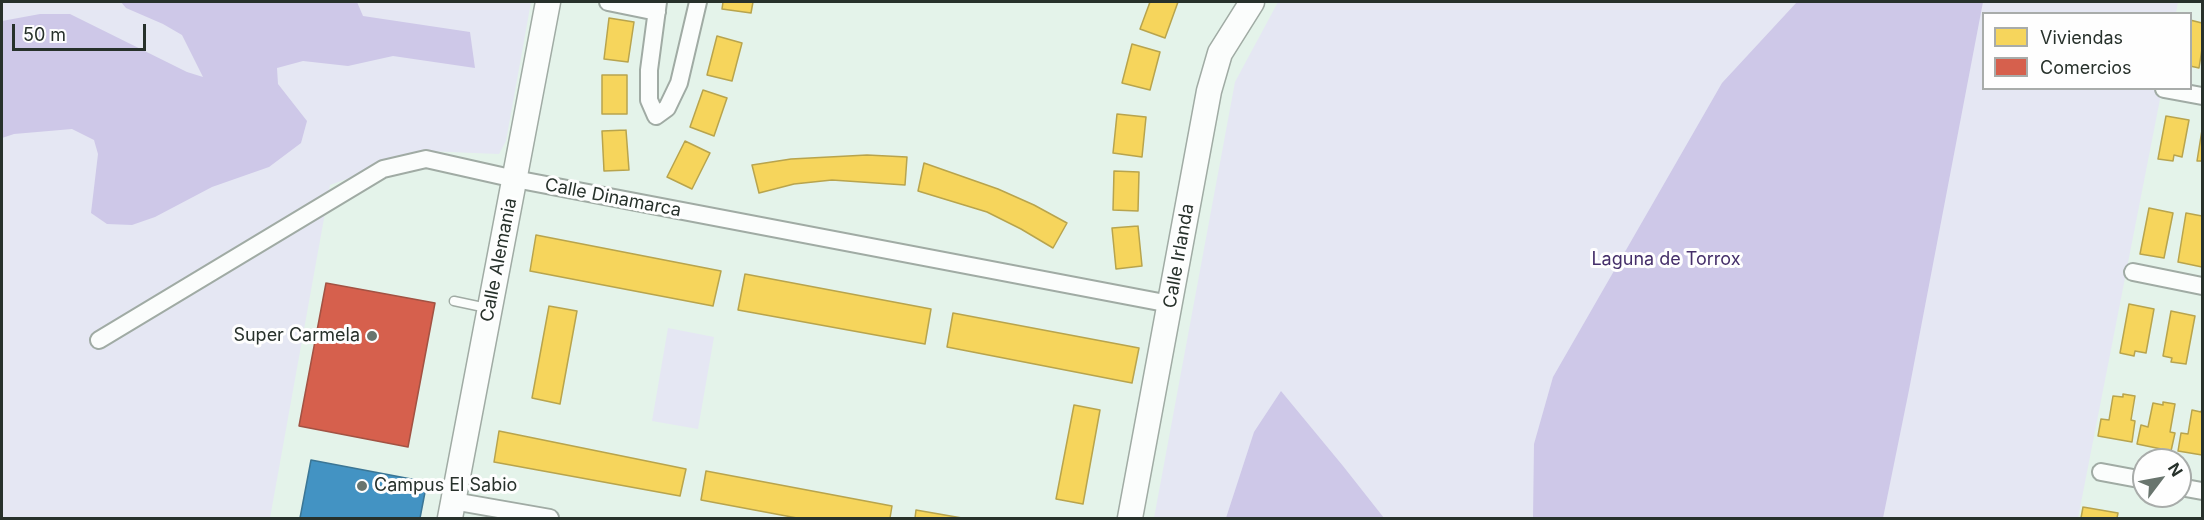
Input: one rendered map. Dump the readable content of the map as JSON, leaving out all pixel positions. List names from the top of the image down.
{
  "streets": {
    "street": ["Calle Dinamarca", "Calle Irlanda", "Calle Alemania"]
  },
  "crossings": [
    ["Calle Dinamarca", "Calle Irlanda"],
    ["Calle Dinamarca", "Calle Alemania"]
  ],
  "parks": ["Laguna de Torrox"],
  "places": ["Super Carmela", "Campus El Sabio"],
  "legend": ["Viviendas", "Comercios"],
  "scale_bar": "50 m",
  "north": "top right"
}
